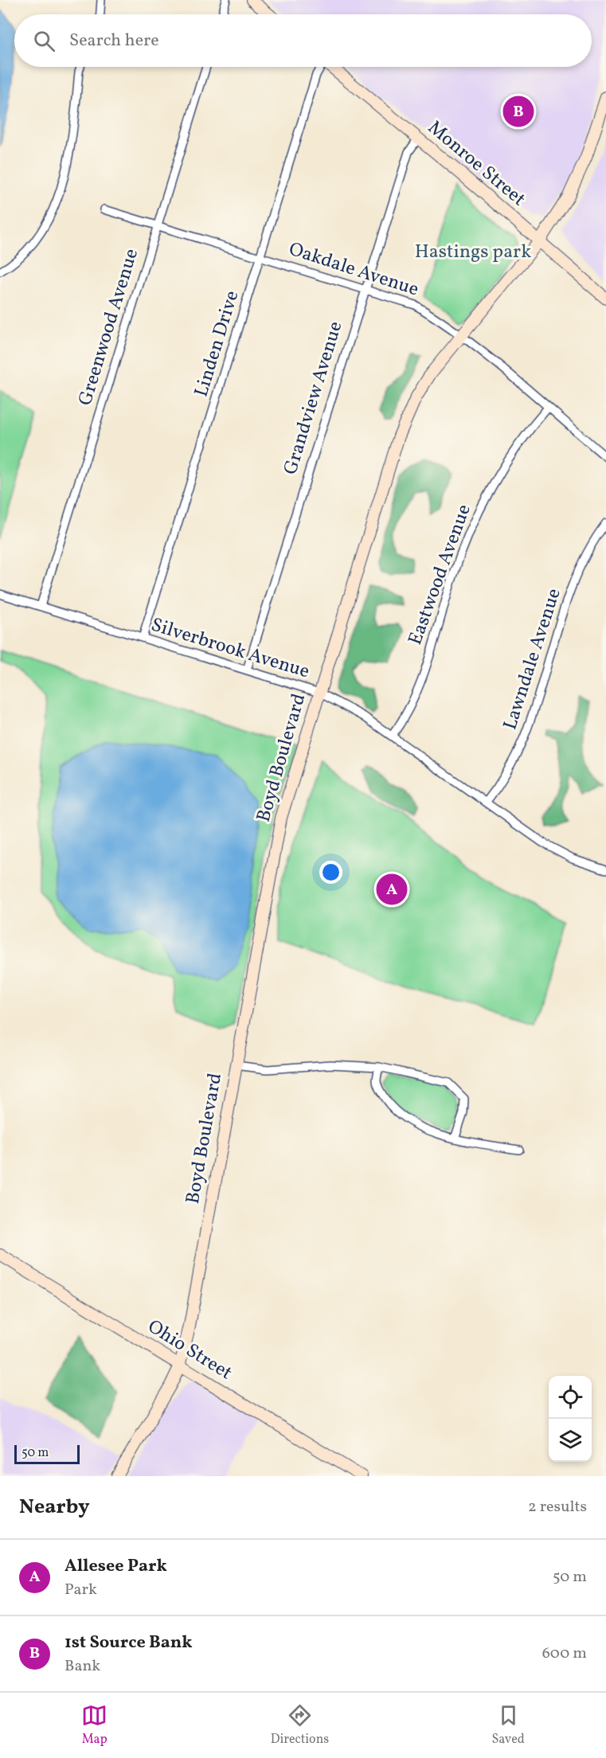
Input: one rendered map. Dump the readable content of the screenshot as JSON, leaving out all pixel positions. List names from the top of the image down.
{
  "streets": {
    "street": [
      "Monroe Street",
      "Oakdale Avenue",
      "Greenwood Avenue",
      "Linden Drive",
      "Grandview Avenue",
      "Eastwood Avenue",
      "Silverbrook Avenue",
      "Lawndale Avenue",
      "Boyd Boulevard",
      "Ohio Street"
    ]
  },
  "crossings": [
    ["Monroe Street", "Grandview Avenue"],
    ["Monroe Street", "Boyd Boulevard"],
    ["Oakdale Avenue", "Greenwood Avenue"],
    ["Oakdale Avenue", "Linden Drive"],
    ["Oakdale Avenue", "Grandview Avenue"],
    ["Oakdale Avenue", "Eastwood Avenue"],
    ["Oakdale Avenue", "Boyd Boulevard"],
    ["Greenwood Avenue", "Silverbrook Avenue"],
    ["Linden Drive", "Silverbrook Avenue"],
    ["Grandview Avenue", "Silverbrook Avenue"],
    ["Eastwood Avenue", "Silverbrook Avenue"],
    ["Silverbrook Avenue", "Lawndale Avenue"],
    ["Silverbrook Avenue", "Boyd Boulevard"],
    ["Boyd Boulevard", "Ohio Street"]
  ],
  "parks": ["Hastings park"],
  "scale_bar": "50 m",
  "page": {
    "search": "Search here",
    "pins": ["B", "A"],
    "scale": "50 m",
    "heading": ["Nearby", "2 results"],
    "list": [
      {
        "mark": "A",
        "name": "Allesee Park",
        "note": "Park",
        "value": "50 m"
      },
      {
        "mark": "B",
        "name": "1st Source Bank",
        "note": "Bank",
        "value": "600 m"
      }
    ],
    "nav": ["Map", "Directions", "Saved"]
  }
}
